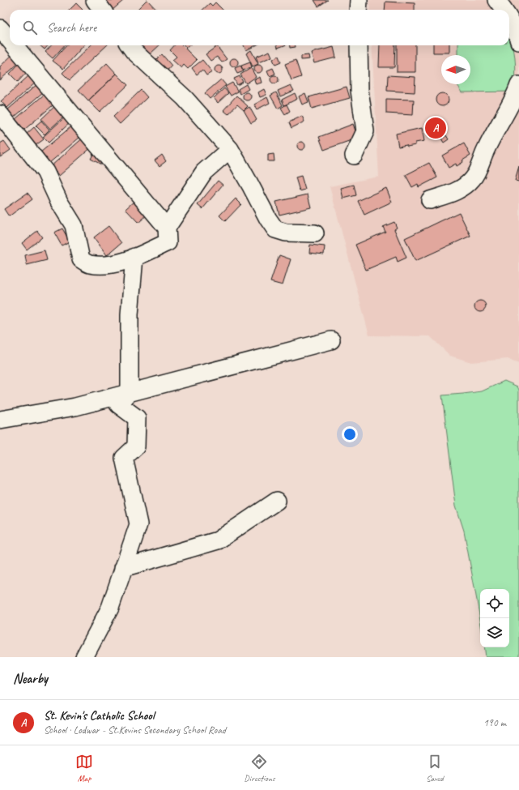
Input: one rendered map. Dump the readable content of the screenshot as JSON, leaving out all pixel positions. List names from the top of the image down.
{
  "north": "left",
  "page": {
    "search": "Search here",
    "pins": "A",
    "heading": "Nearby",
    "list": [
      {
        "mark": "A",
        "name": "St. Kevin's Catholic School",
        "note": "School · Lodwar - St.Kevins Secondary School Road",
        "value": "190 m"
      }
    ],
    "nav": ["Map", "Directions", "Saved"]
  }
}
